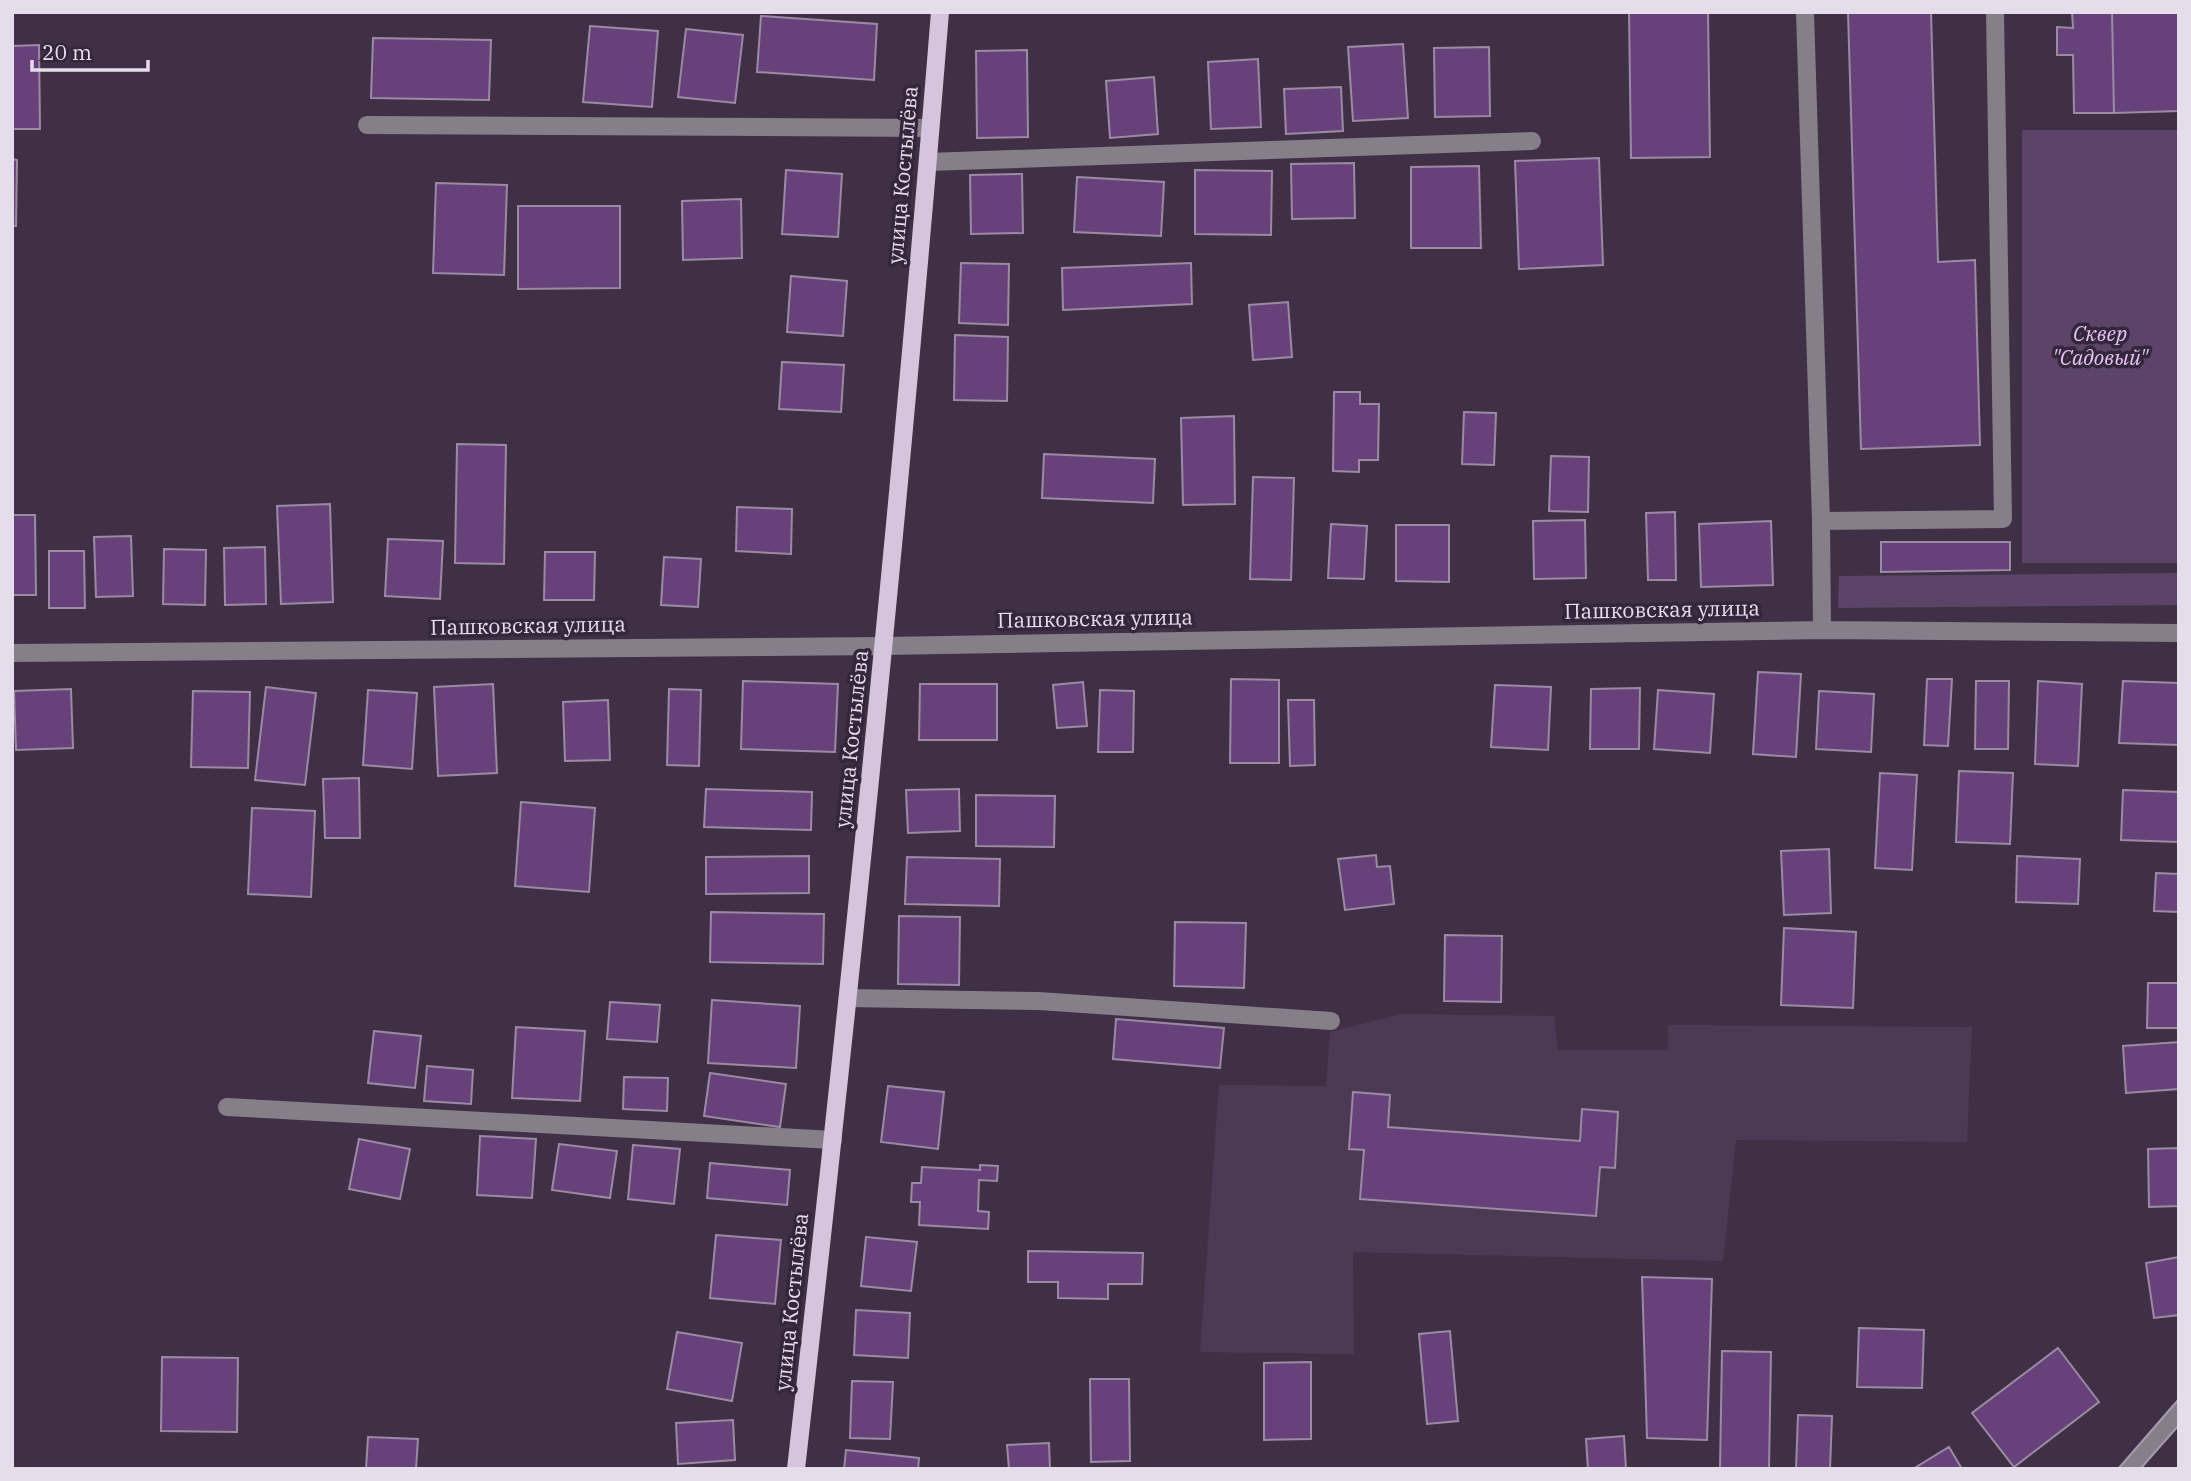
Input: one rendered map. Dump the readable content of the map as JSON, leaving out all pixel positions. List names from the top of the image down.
{
  "streets": {
    "main road": ["улица Костылёва"],
    "street": ["Пашковская улица"]
  },
  "crossings": [
    ["улица Костылёва", "Пашковская улица"]
  ],
  "parks": ["Сквер \"Садовый\""],
  "scale_bar": "20 m"
}
